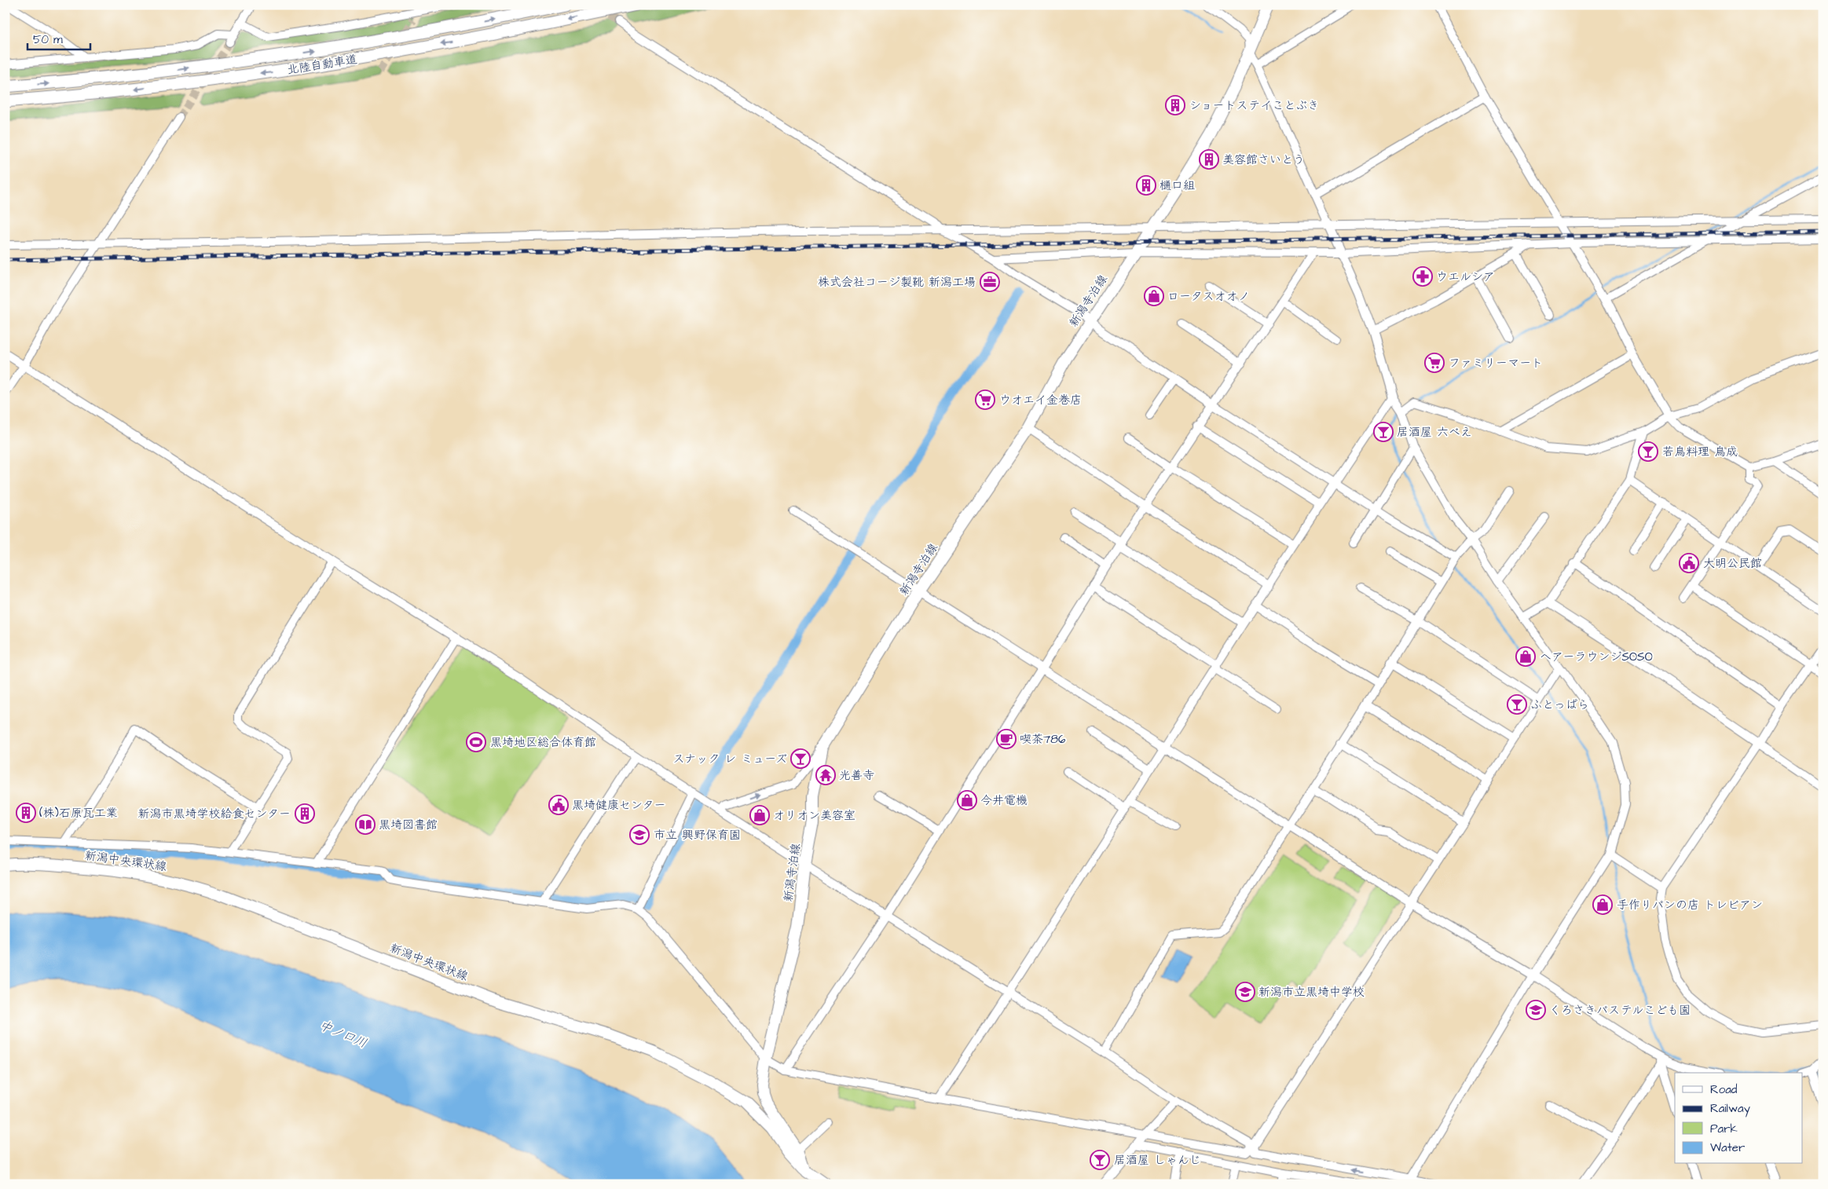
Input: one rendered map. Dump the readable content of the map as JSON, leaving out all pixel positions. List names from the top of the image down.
{
  "streets": {
    "highway": ["北陸自動車道"],
    "main road": ["新潟寺泊線", "新潟中央環状線"]
  },
  "crossings": [
    ["新潟寺泊線", "新潟中央環状線"]
  ],
  "water": ["中ノ口川"],
  "places": {
    "building": [
      "ショートステイことぶき",
      "美容館さいとう",
      "樋口組",
      "(株)石原瓦工業",
      "新潟市黒埼学校給食センター"
    ],
    "pharmacy": ["ウエルシア"],
    "office": ["株式会社コージ製靴 新潟工場"],
    "shop": [
      "ロータスオオノ",
      "ヘアーラウンジSOSO",
      "今井電機",
      "オリオン美容室",
      "手作りパンの店 トレビアン"
    ],
    "supermarket": ["ファミリーマート", "ウオエイ金巻店"],
    "bar": [
      "居酒屋 六べえ",
      "若鳥料理 鳥成",
      "ふとっぱら",
      "スナック レ ミューズ",
      "居酒屋 しゃんじ"
    ],
    "public building": ["大明公民館", "黒埼健康センター"],
    "cafe": ["喫茶786"],
    "sports": ["黒埼地区総合体育館"],
    "temple": ["光善寺"],
    "library": ["黒埼図書館"],
    "school or university": ["市立 興野保育園", "新潟市立黒埼中学校", "くろさきパステルこども園"]
  },
  "legend": [
    "Road",
    "Railway",
    "Park",
    "Water"
  ],
  "scale_bar": "50 m"
}
